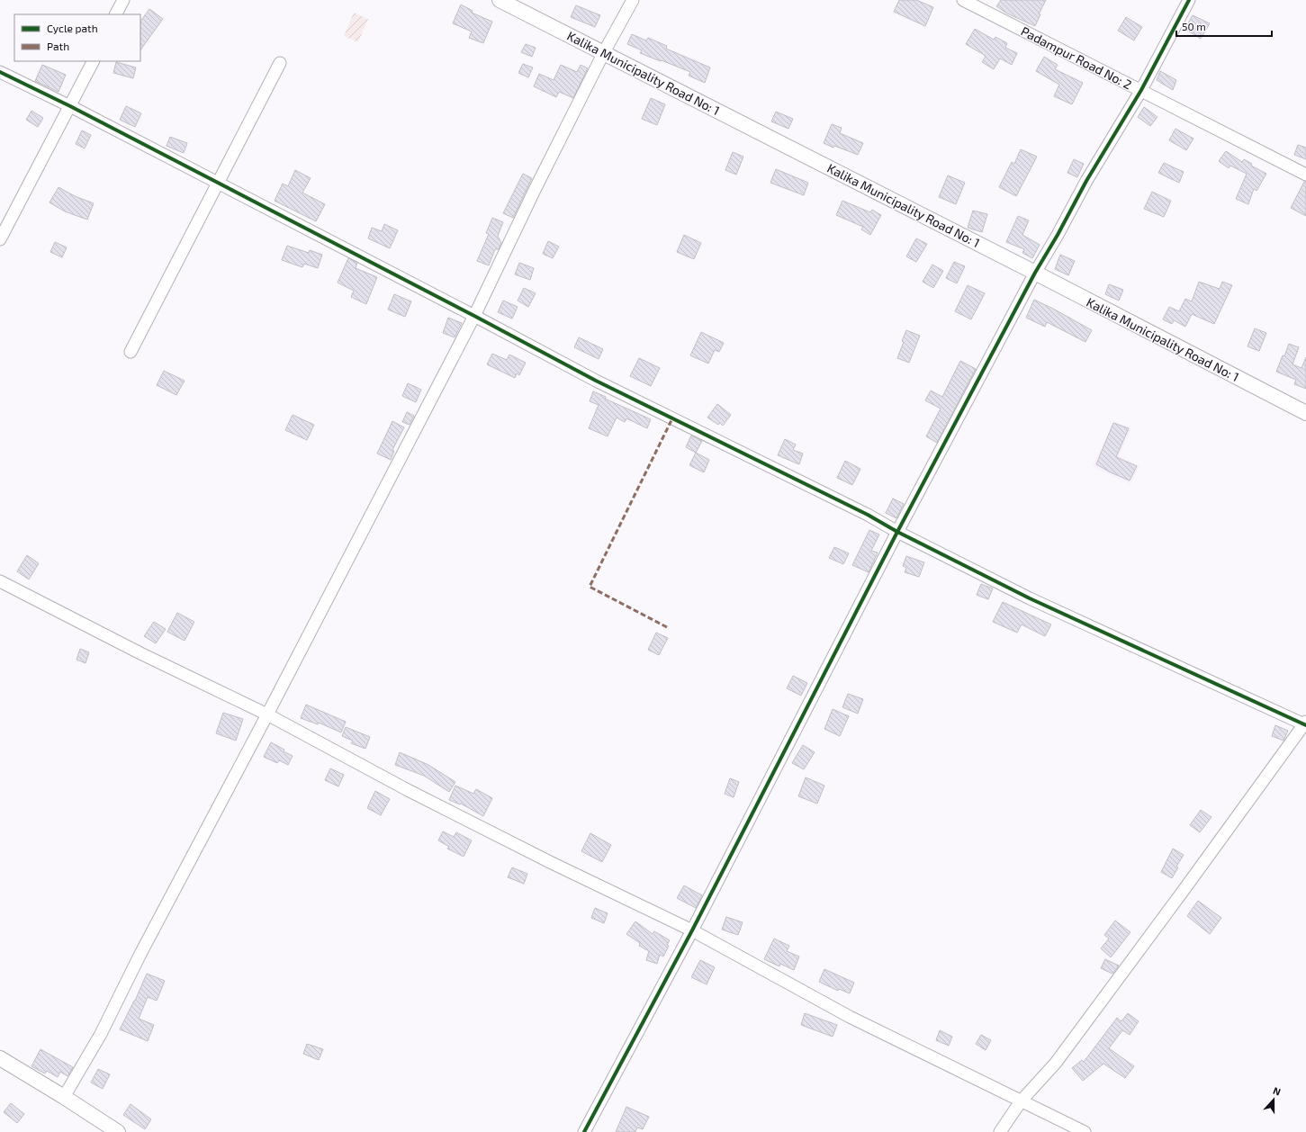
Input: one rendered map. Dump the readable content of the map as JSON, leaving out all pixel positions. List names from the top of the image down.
{
  "streets": {
    "street": ["Padampur Road No: 2", "Kalika Municipality Road No: 1"]
  },
  "legend": ["Cycle path", "Path"],
  "scale_bar": "50 m",
  "north": "top"
}
